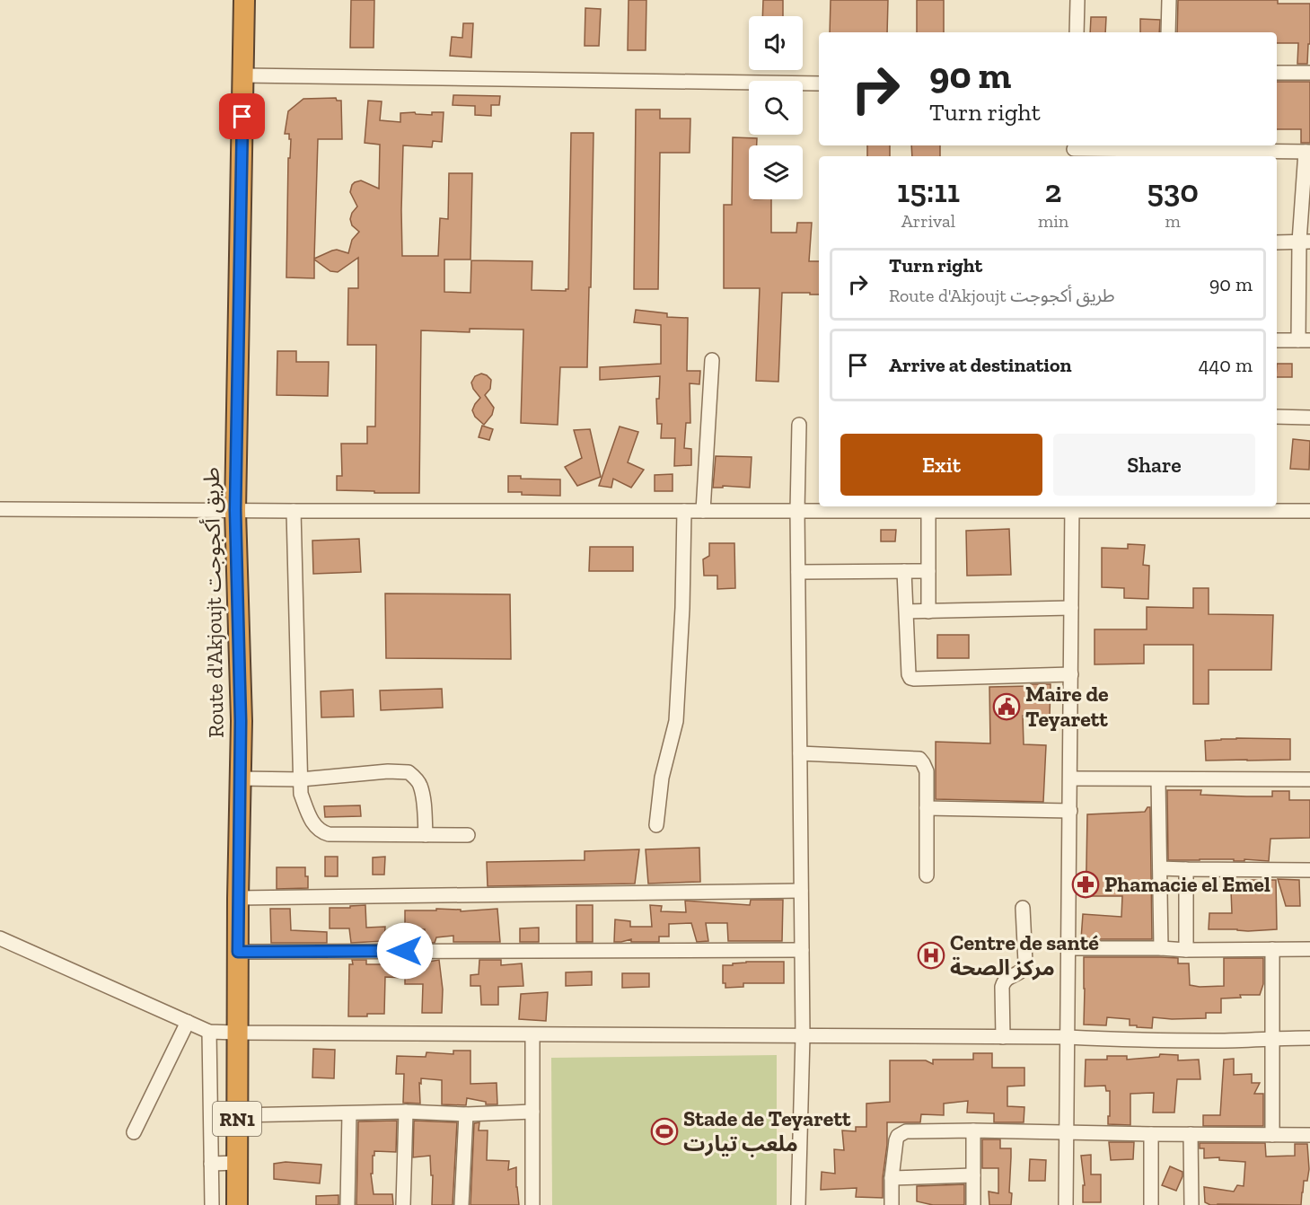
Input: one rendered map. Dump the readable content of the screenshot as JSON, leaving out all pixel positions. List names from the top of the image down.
{
  "streets": {
    "highway": ["Route d'Akjoujt طريق أكجوجت", "RN1"]
  },
  "places": {
    "public building": ["Maire de Teyarett"],
    "pharmacy": ["Phamacie el Emel"],
    "hospital": ["Centre de santé مركز الصحة"],
    "sports": ["Stade de Teyarett ملعب تيارت"]
  },
  "page": {
    "turn": ["90 m", "Turn right"],
    "eta": [
      "15:11",
      "Arrival",
      "2",
      "min",
      "530",
      "m"
    ],
    "list": [
      {
        "name": "Turn right",
        "note": "Route d'Akjoujt طريق أكجوجت",
        "value": "90 m"
      },
      {
        "name": "Arrive at destination",
        "value": "440 m"
      }
    ],
    "buttons": ["Exit", "Share"]
  }
}
